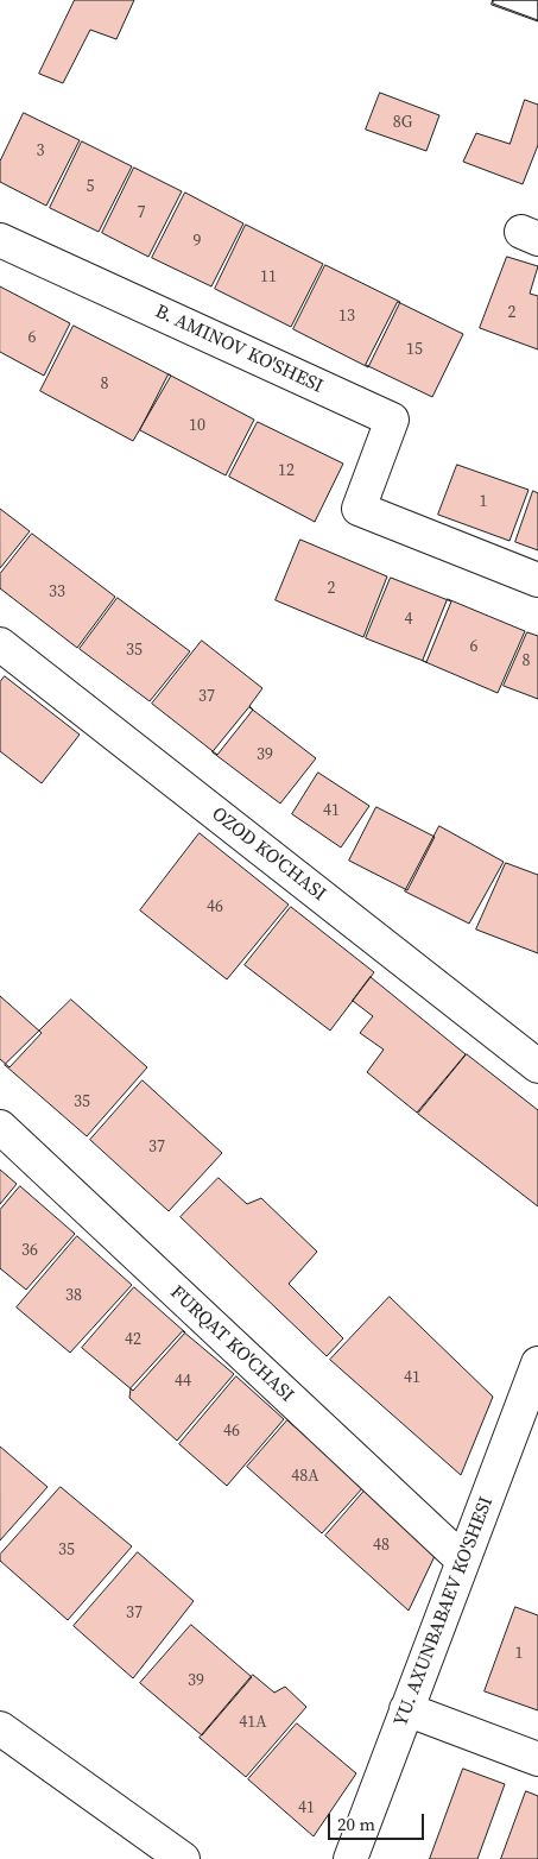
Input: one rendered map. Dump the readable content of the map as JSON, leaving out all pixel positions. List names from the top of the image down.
{
  "streets": {
    "street": [
      "B. AMINOV KO'SHESI",
      "OZOD KO'CHASI",
      "FURQAT KO'CHASI",
      "YU. AXUNBABAEV KO'SHESI"
    ]
  },
  "crossings": [
    ["FURQAT KO'CHASI", "YU. AXUNBABAEV KO'SHESI"]
  ],
  "house_numbers": [
    "8G",
    "3",
    "5",
    "7",
    "9",
    "11",
    "2",
    "13",
    "6",
    "15",
    "8",
    "10",
    "12",
    "1",
    "2",
    "33",
    "4",
    "6",
    "35",
    "8",
    "37",
    "39",
    "41",
    "46",
    "35",
    "37",
    "36",
    "38",
    "42",
    "41",
    "44",
    "46",
    "48A",
    "48",
    "35",
    "37",
    "1",
    "39",
    "41A",
    "41"
  ],
  "scale_bar": "20 m"
}
